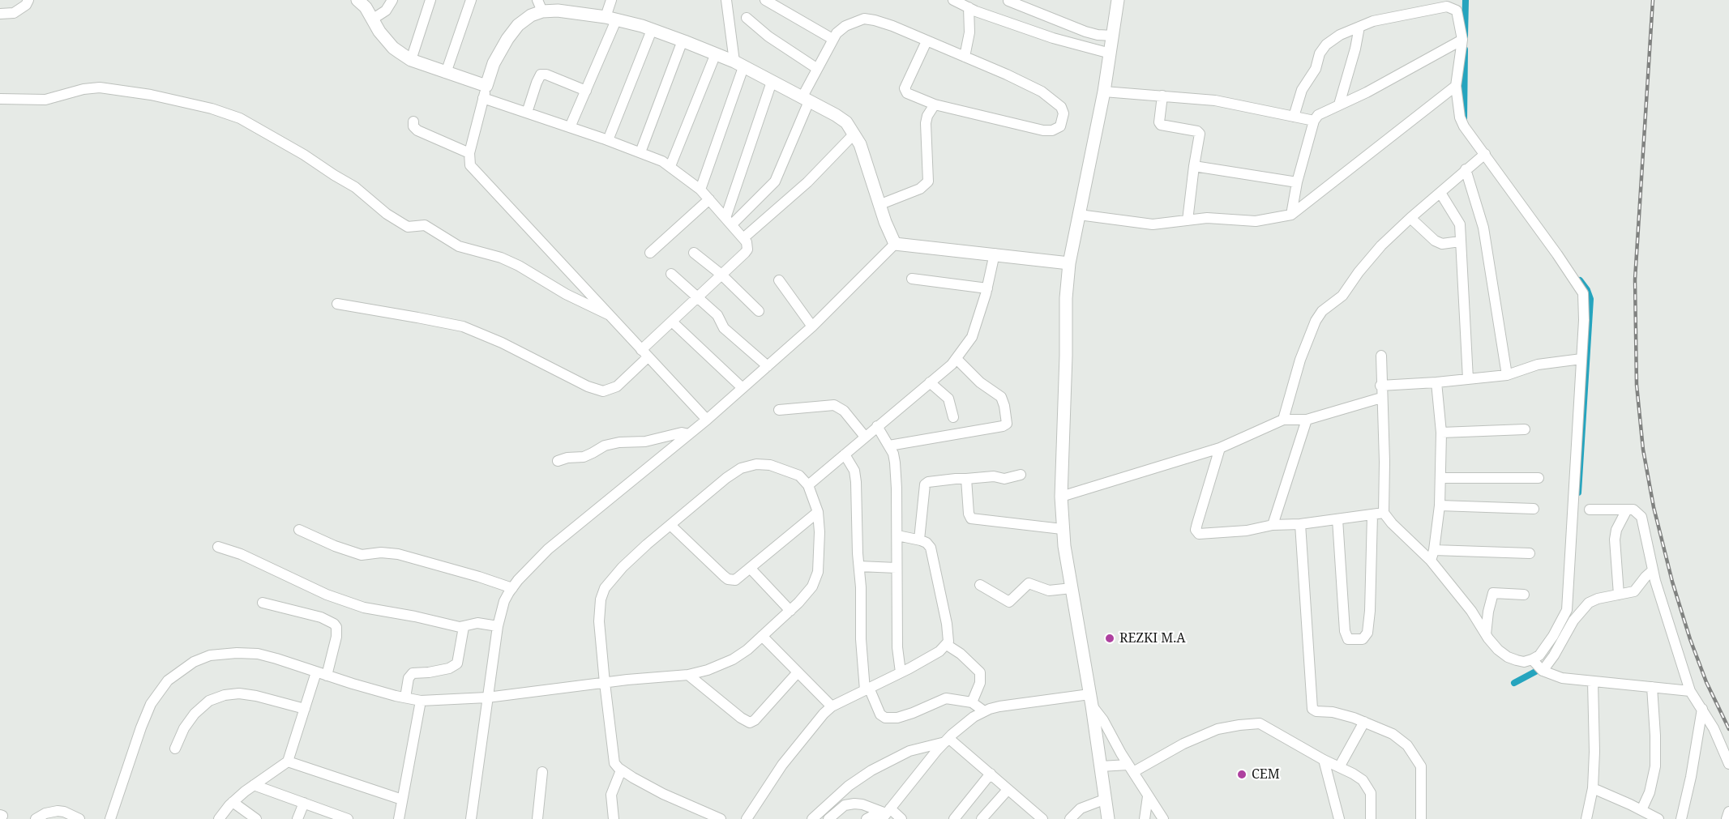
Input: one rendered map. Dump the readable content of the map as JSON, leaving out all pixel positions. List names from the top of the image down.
{
  "places": ["REZKI M.A", "CEM"]
}
